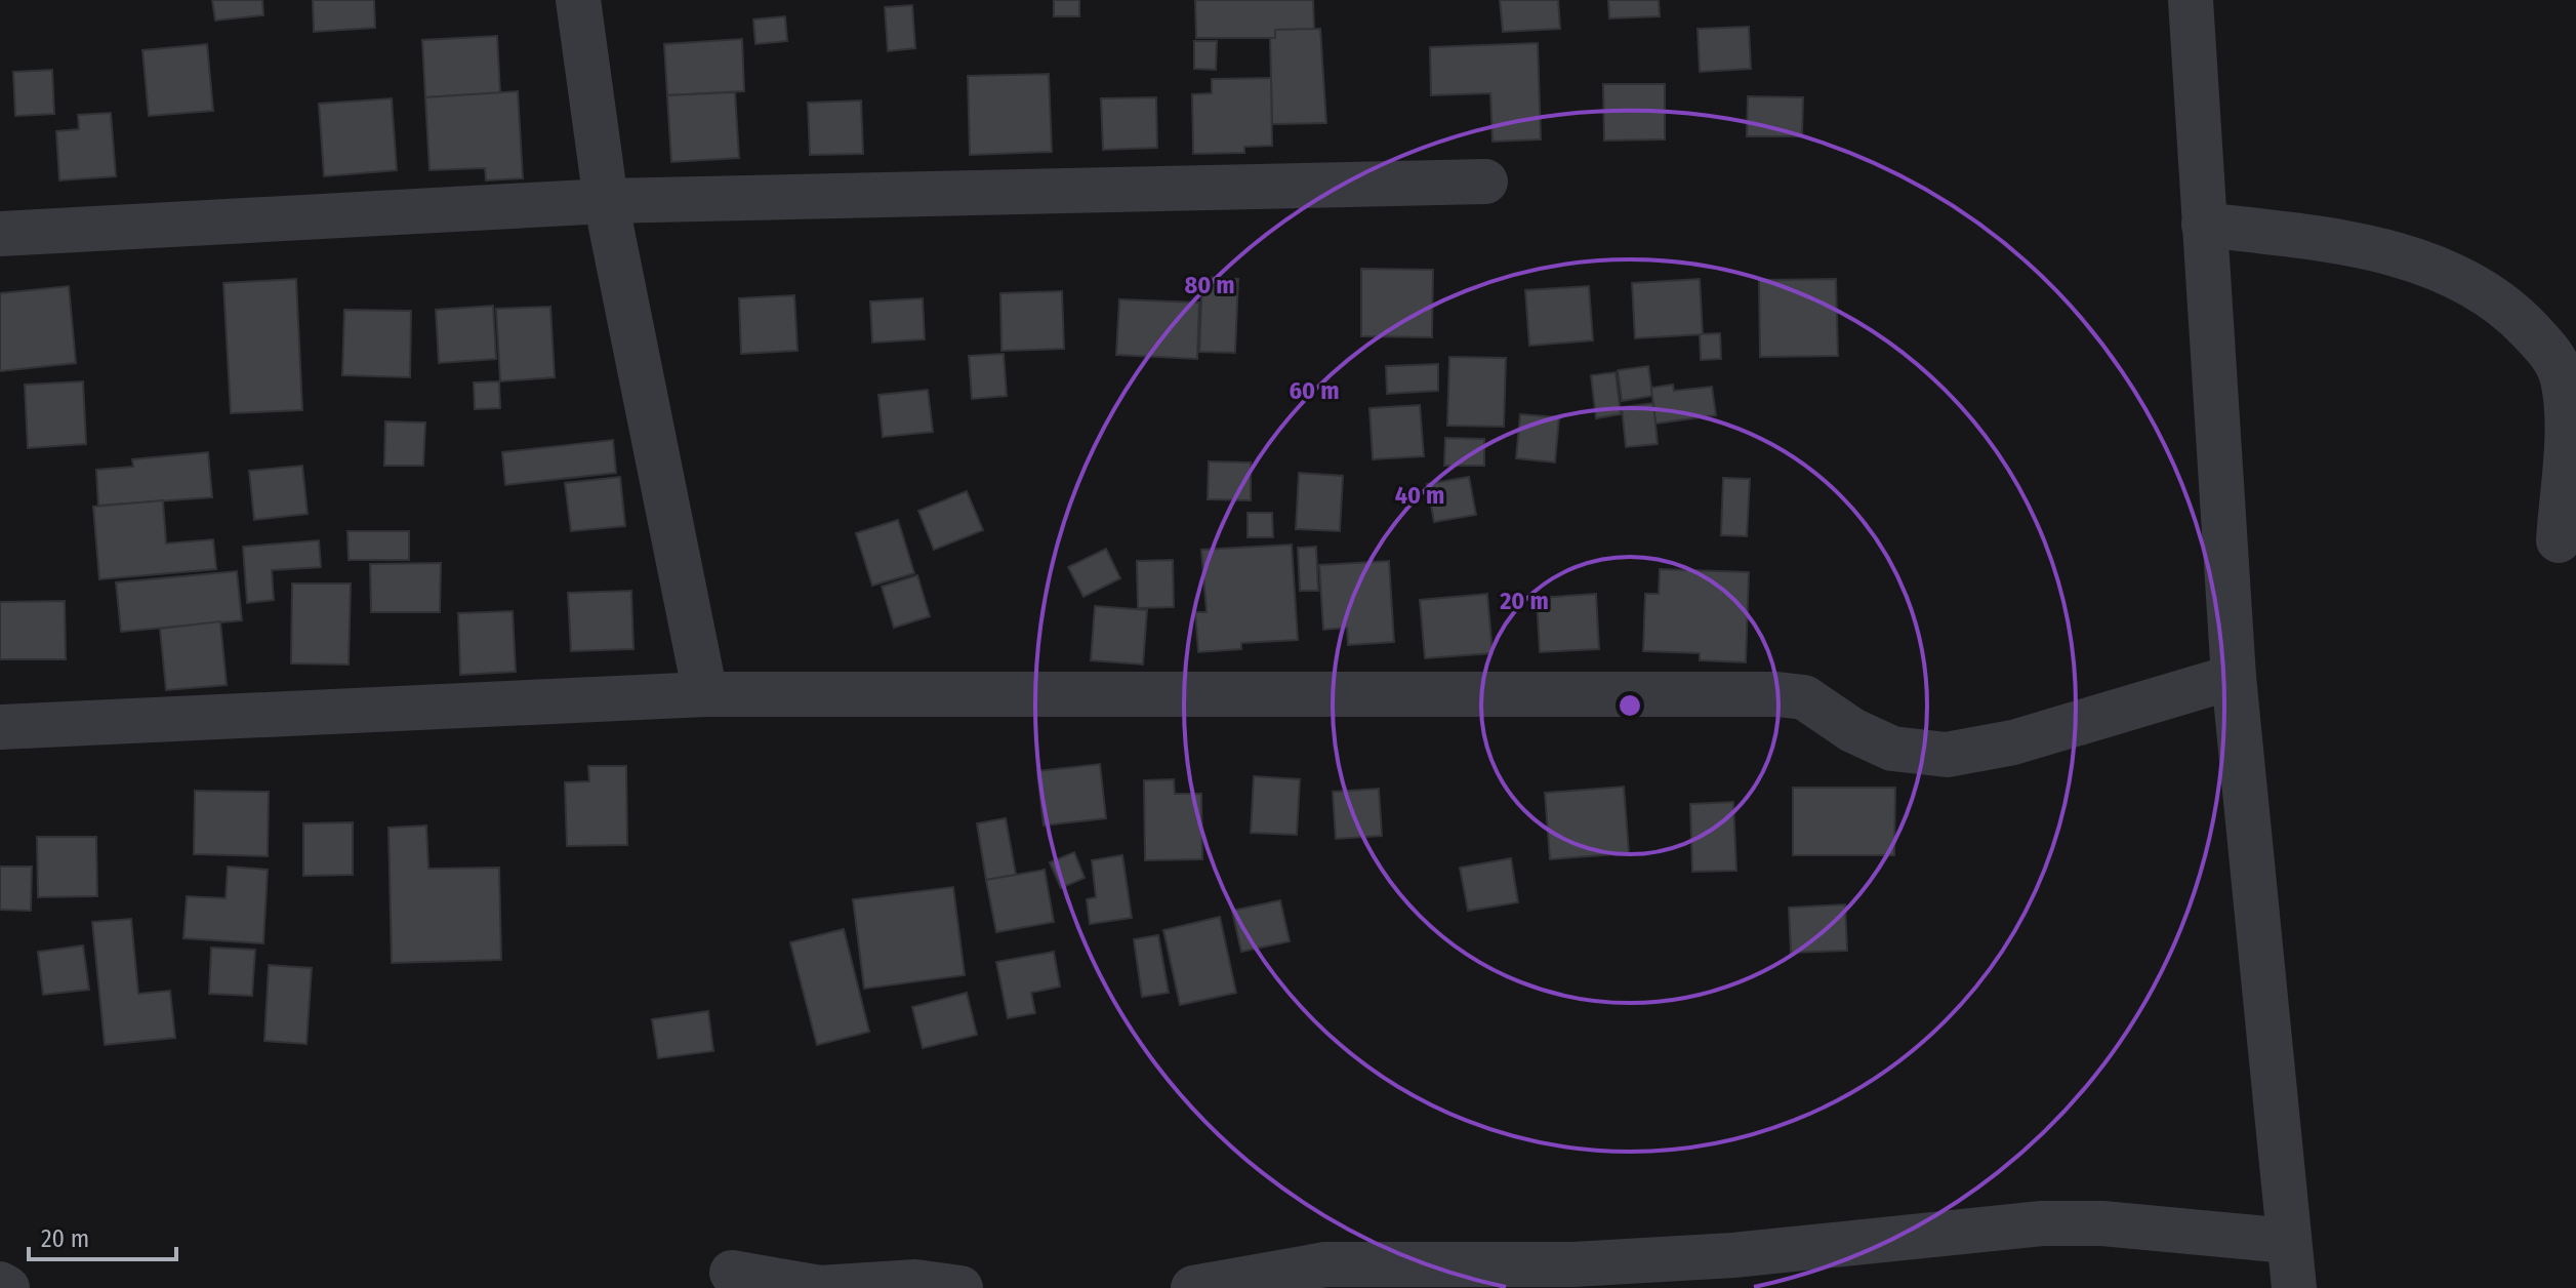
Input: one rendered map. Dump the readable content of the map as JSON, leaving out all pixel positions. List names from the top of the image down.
{
  "scale_bar": "20 m",
  "rings": [
    "80 m",
    "60 m",
    "40 m",
    "20 m"
  ]
}
